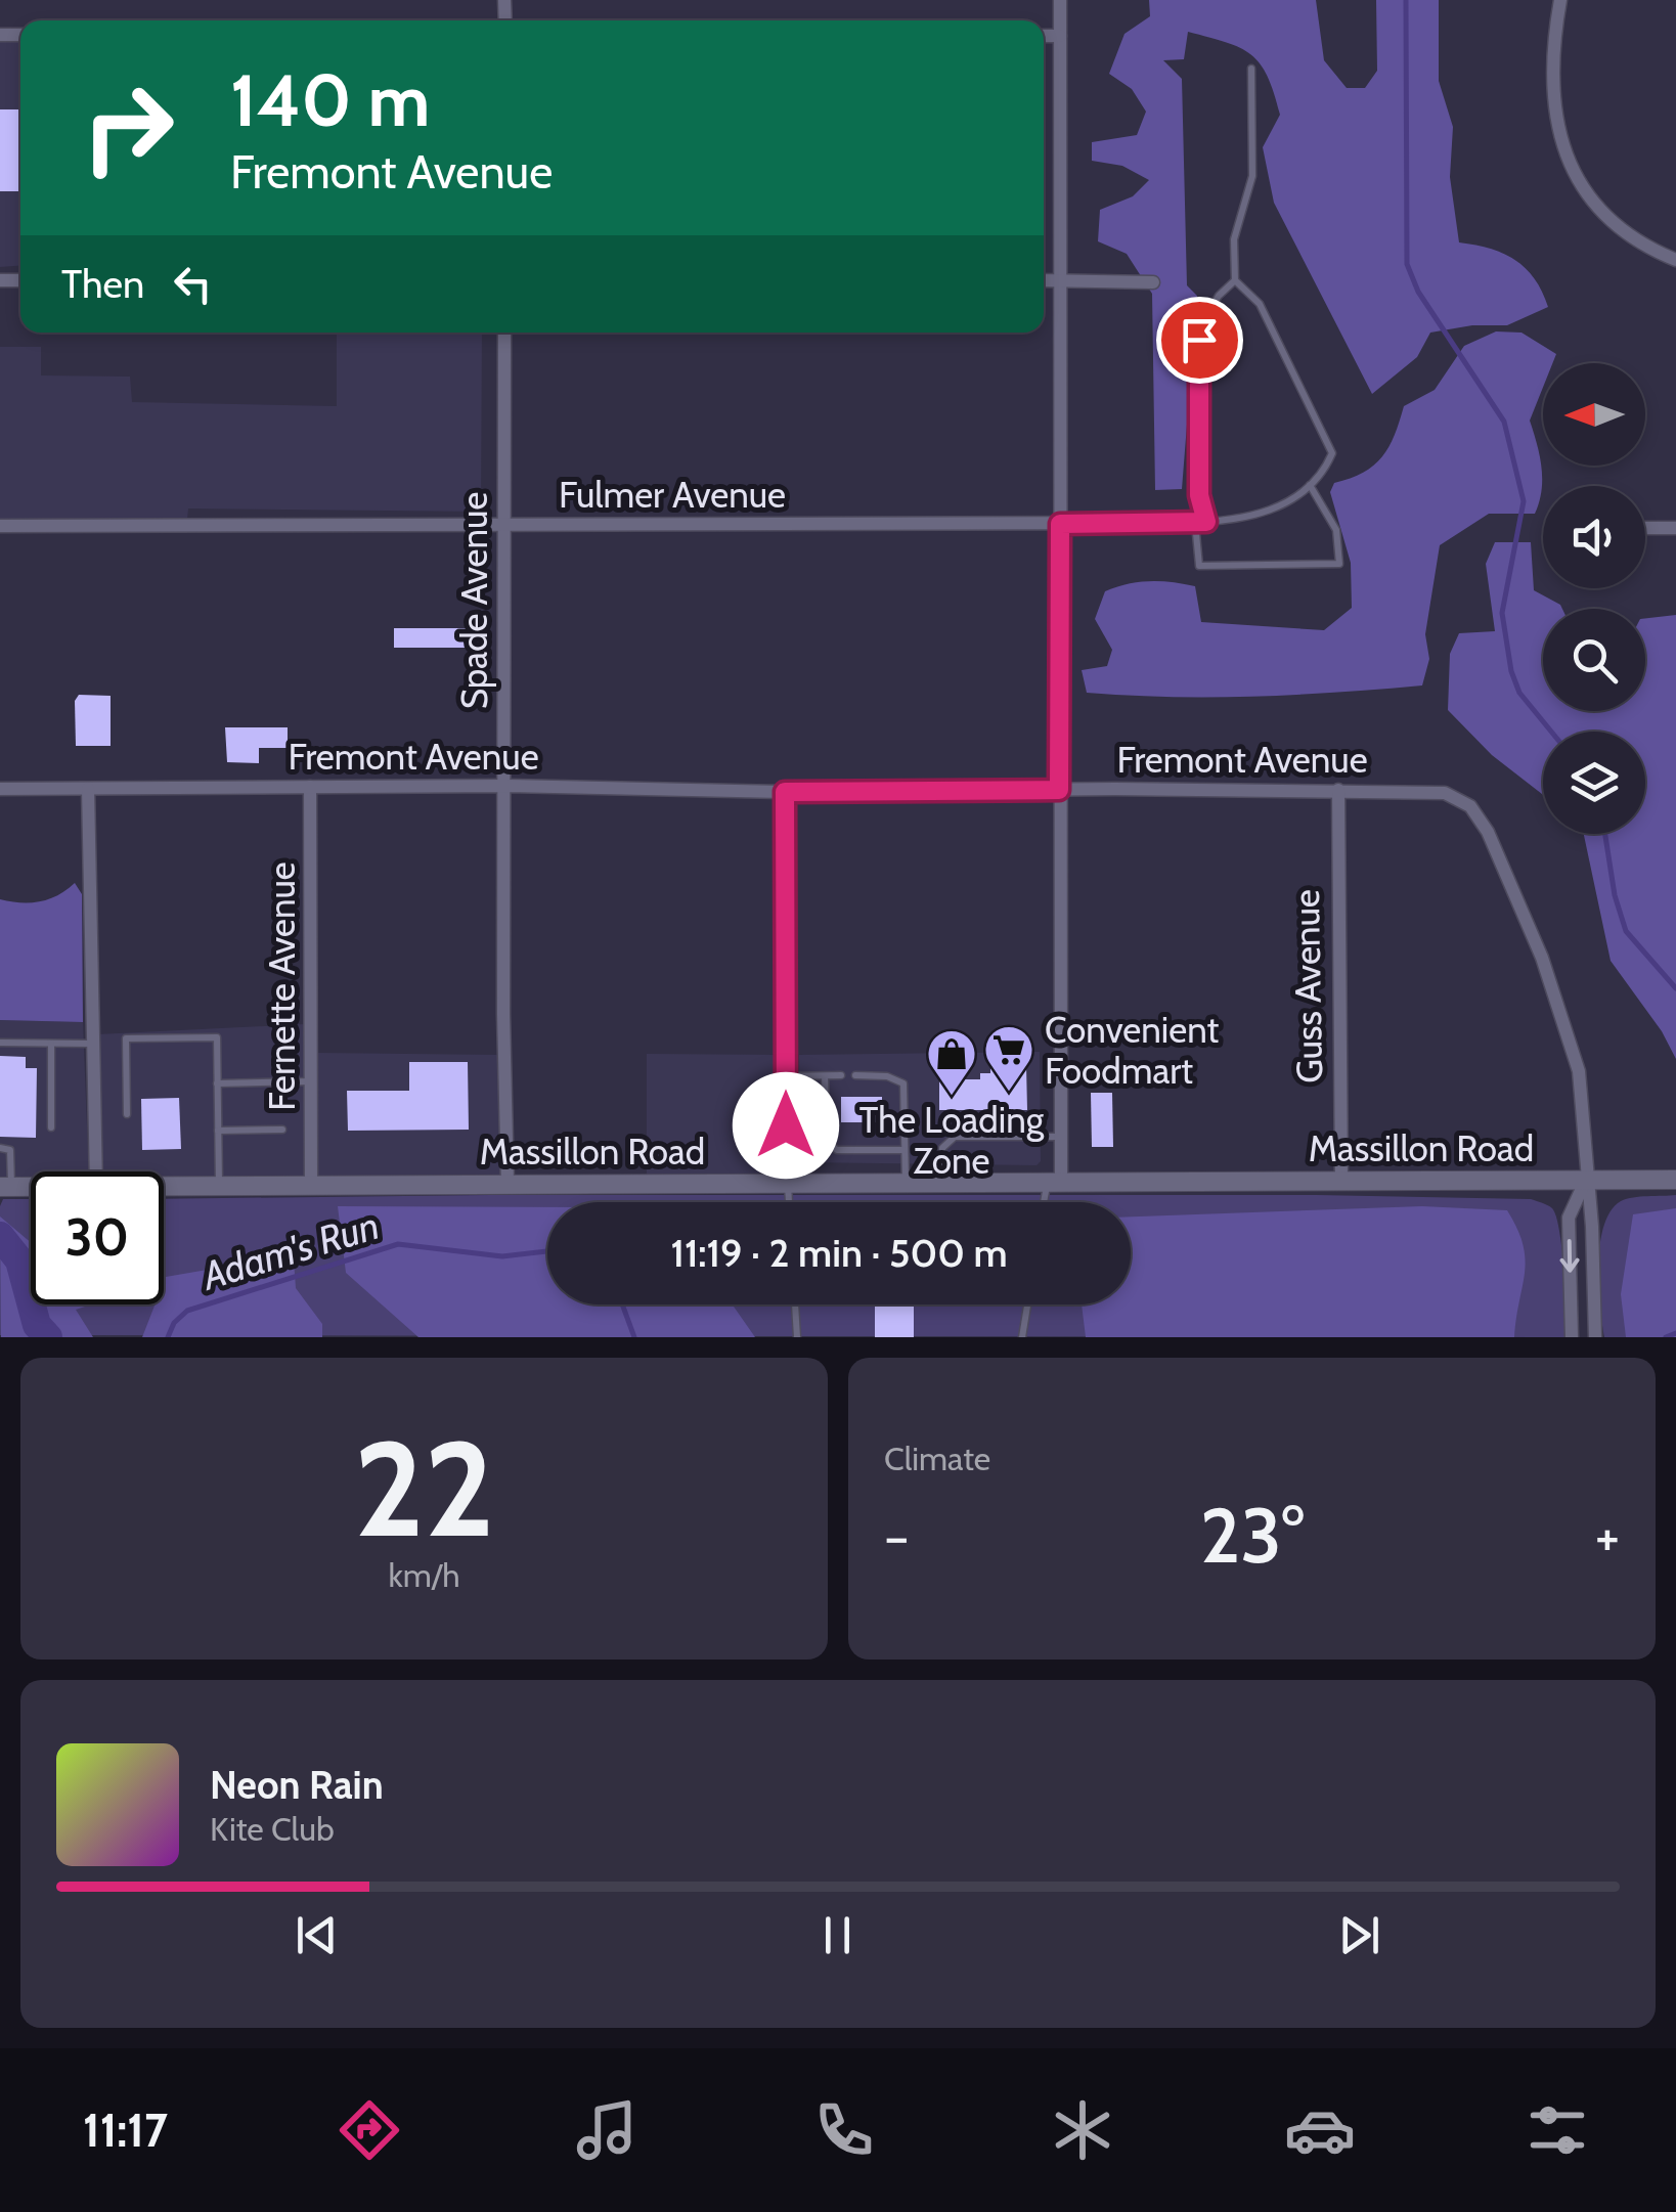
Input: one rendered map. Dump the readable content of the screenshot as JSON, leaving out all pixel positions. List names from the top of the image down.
{
  "streets": {
    "street": [
      "Fulmer Avenue",
      "Spade Avenue",
      "Fremont Avenue",
      "Fernette Avenue",
      "Guss Avenue",
      "Massillon Road"
    ]
  },
  "crossings": [
    ["Fulmer Avenue", "Spade Avenue"],
    ["Spade Avenue", "Fremont Avenue"],
    ["Spade Avenue", "Massillon Road"],
    ["Fremont Avenue", "Fernette Avenue"],
    ["Fremont Avenue", "Guss Avenue"],
    ["Fremont Avenue", "Massillon Road"],
    ["Fernette Avenue", "Massillon Road"],
    ["Guss Avenue", "Massillon Road"]
  ],
  "water": ["Adam's Run"],
  "places": {
    "supermarket": ["Convenient Foodmart"],
    "shop": ["The Loading Zone"]
  },
  "north": "left",
  "page": {
    "turn": ["140 m", "Fremont Avenue"],
    "then": "Then",
    "limit": "30",
    "trip": "11:19 · 2 min · 500 m",
    "tile": [
      ["22", "km/h"],
      "Climate"
    ],
    "heat": ["−", "23°", "+"],
    "song": ["Neon Rain", "Kite Club"],
    "tabs": "11:17"
  }
}
